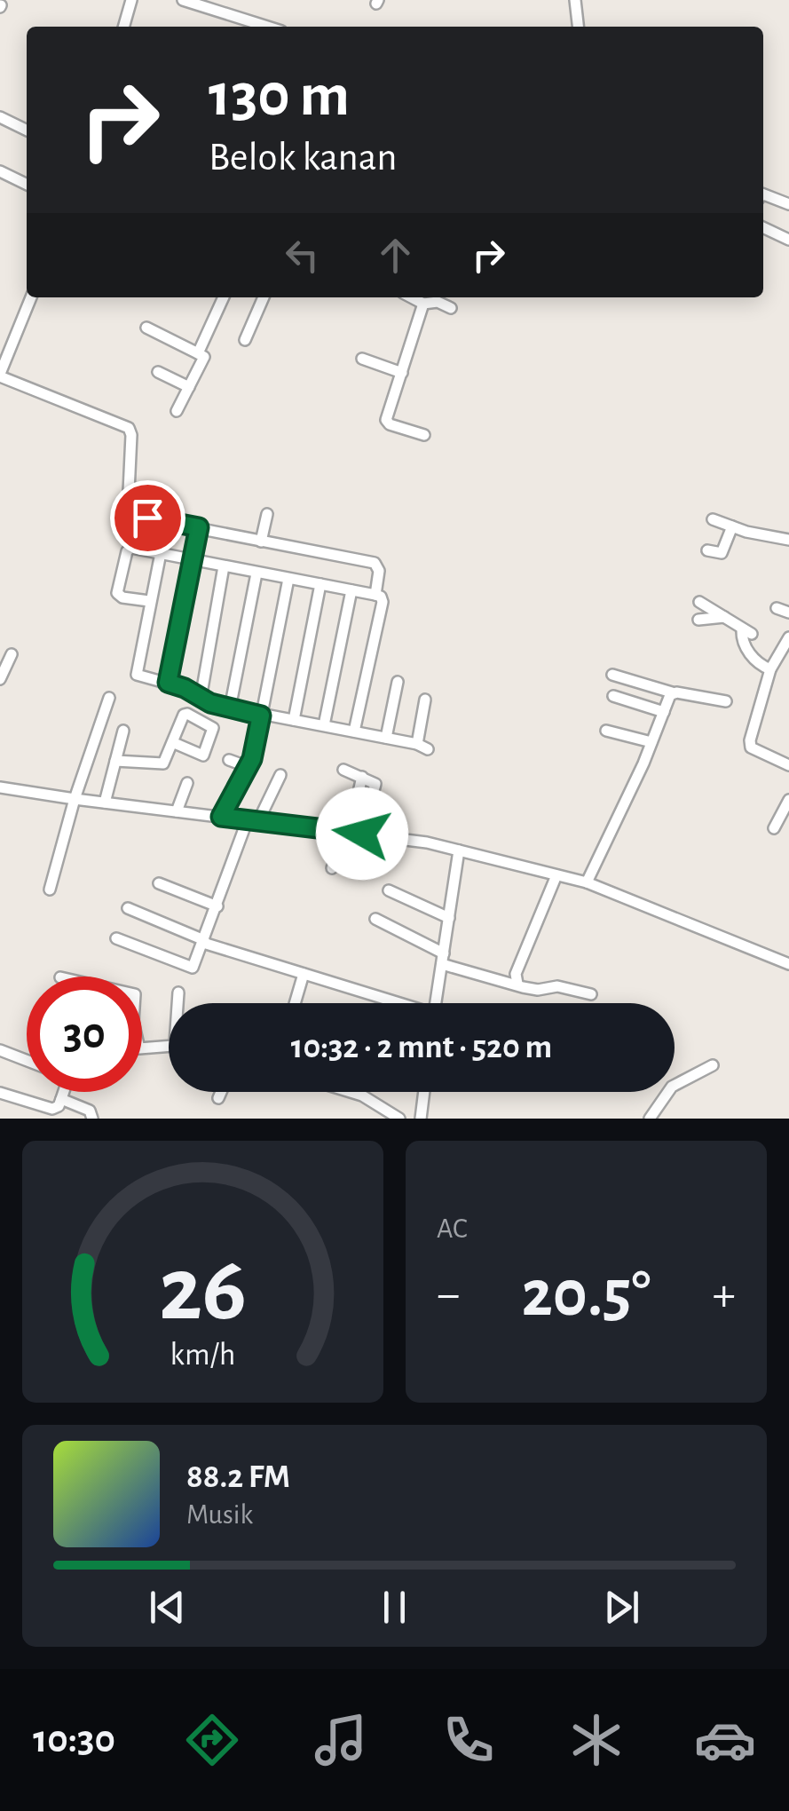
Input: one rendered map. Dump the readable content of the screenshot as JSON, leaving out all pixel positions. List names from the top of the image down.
{
  "page": {
    "turn": ["130 m", "Belok kanan"],
    "limit": "30",
    "trip": "10:32 · 2 mnt · 520 m",
    "tile": "AC",
    "heat": ["−", "20.5°", "+"],
    "song": ["88.2 FM", "Musik"],
    "tabs": "10:30",
    "gauge": ["26", "km/h"]
  }
}
